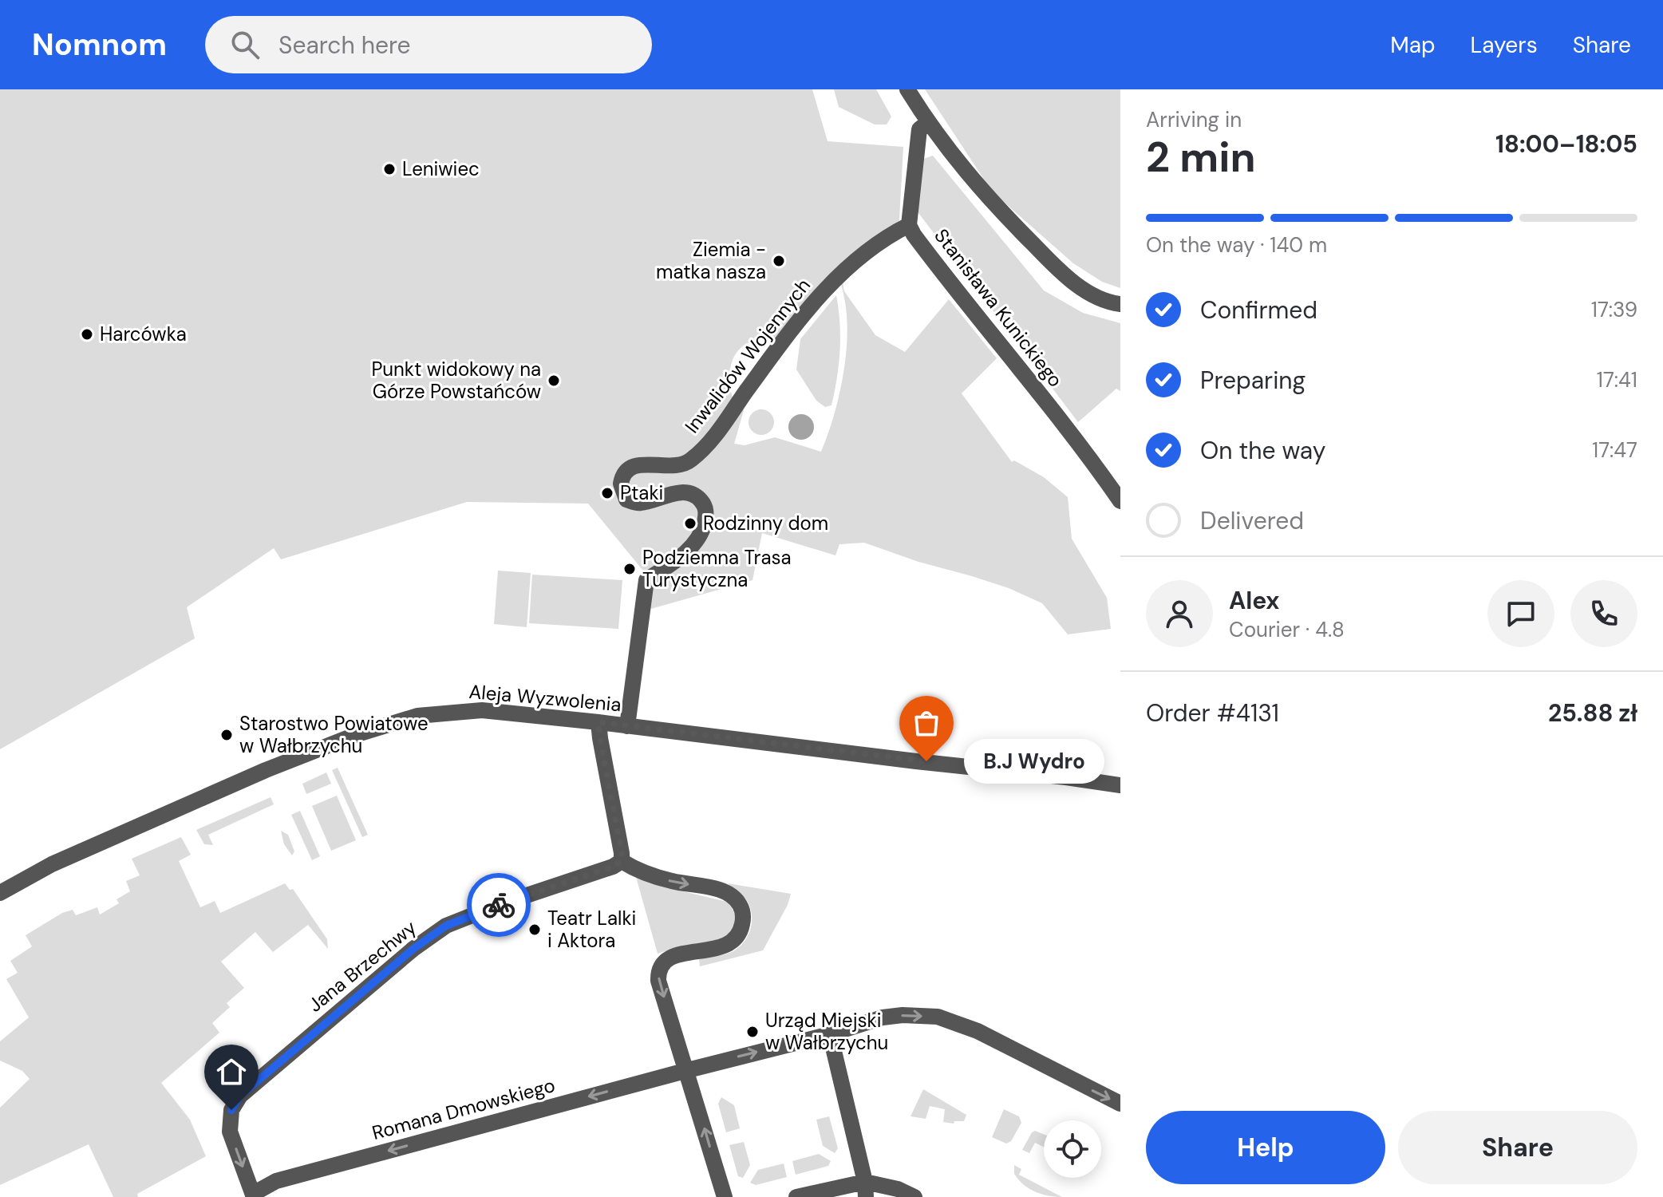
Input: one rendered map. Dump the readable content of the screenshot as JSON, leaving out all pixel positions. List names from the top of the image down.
{
  "streets": {
    "street": [
      "Stanisława Kunickiego",
      "Inwalidów Wojennych",
      "Aleja Wyzwolenia",
      "Jana Brzechwy",
      "Romana Dmowskiego"
    ]
  },
  "crossings": [
    ["Stanisława Kunickiego", "Inwalidów Wojennych"],
    ["Inwalidów Wojennych", "Aleja Wyzwolenia"],
    ["Jana Brzechwy", "Romana Dmowskiego"]
  ],
  "one_way": ["Jana Brzechwy"],
  "places": [
    "Leniwiec",
    "Ziemia - matka nasza",
    "Harcówka",
    "Punkt widokowy na Górze Powstańców",
    "Ptaki",
    "Rodzinny dom",
    "Podziemna Trasa Turystyczna",
    "Starostwo Powiatowe w Wałbrzychu",
    "B.J Wydro",
    "Teatr Lalki i Aktora",
    "Urząd Miejski w Wałbrzychu"
  ],
  "page": {
    "header": "Nomnom",
    "search": "Search here",
    "nav": ["Map", "Layers", "Share"],
    "heading": ["2 min", "Arriving in", "18:00–18:05"],
    "panel": [
      "Alex",
      "Courier · 4.8",
      "Order #4131",
      "25.88 zł"
    ],
    "bar": "On the way · 140 m",
    "list": [
      ["Confirmed", "17:39"],
      ["Preparing", "17:41"],
      ["On the way", "17:47"],
      "Delivered"
    ],
    "bubble": "B.J Wydro",
    "buttons": ["Help", "Share"]
  }
}
